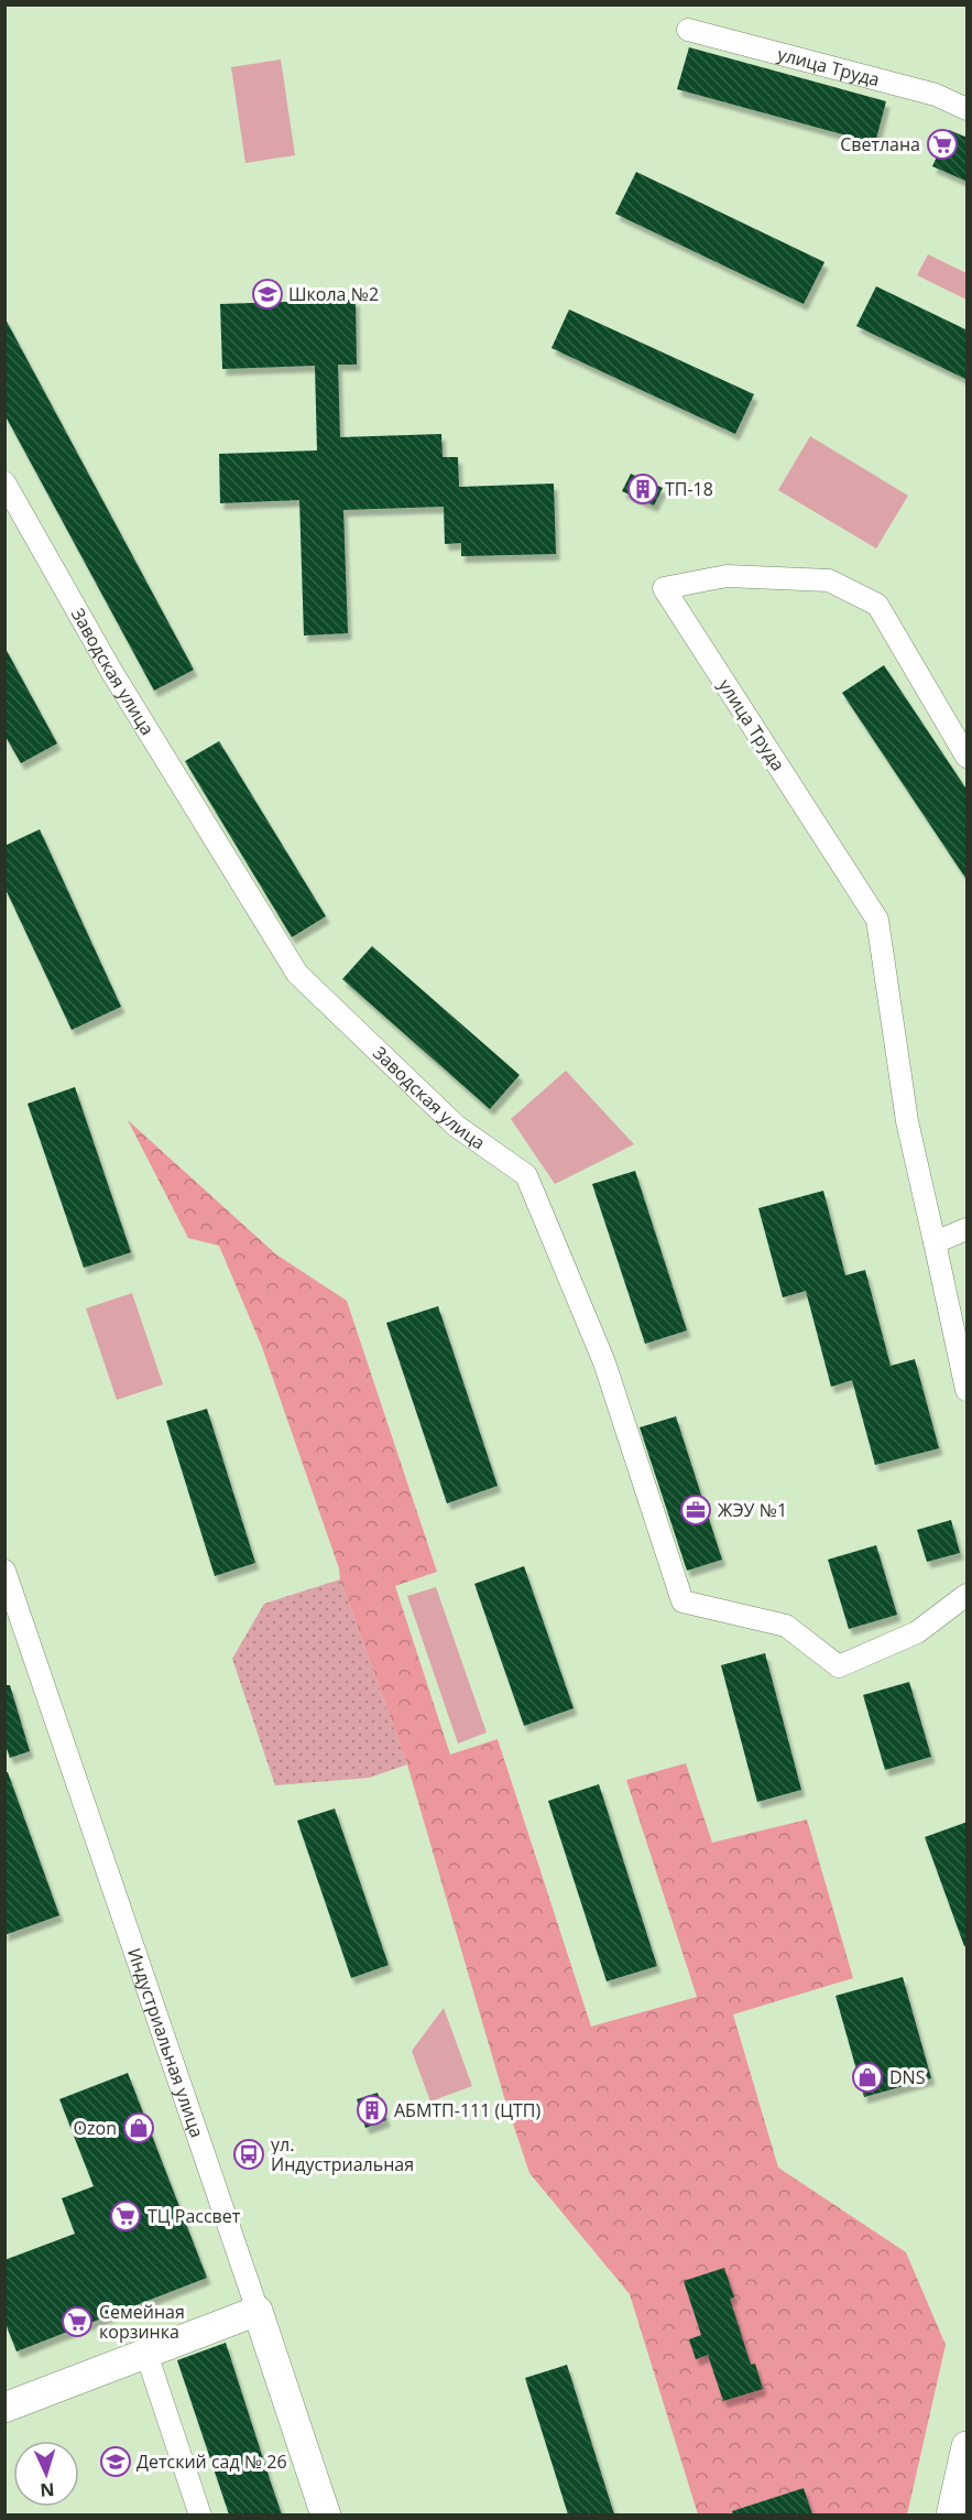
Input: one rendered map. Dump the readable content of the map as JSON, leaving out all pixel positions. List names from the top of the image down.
{
  "streets": {
    "street": ["улица Труда", "Заводская улица", "Индустриальная улица"]
  },
  "places": {
    "supermarket": ["Светлана", "ТЦ Рассвет", "Семейная корзинка"],
    "school or university": ["Школа №2", "Детский сад № 26"],
    "building": ["ТП-18", "АБМТП-111 (ЦТП)"],
    "office": ["ЖЭУ №1"],
    "shop": ["DNS", "Ozon"],
    "bus stop": ["ул. Индустриальная"]
  },
  "north": "bottom"
}
